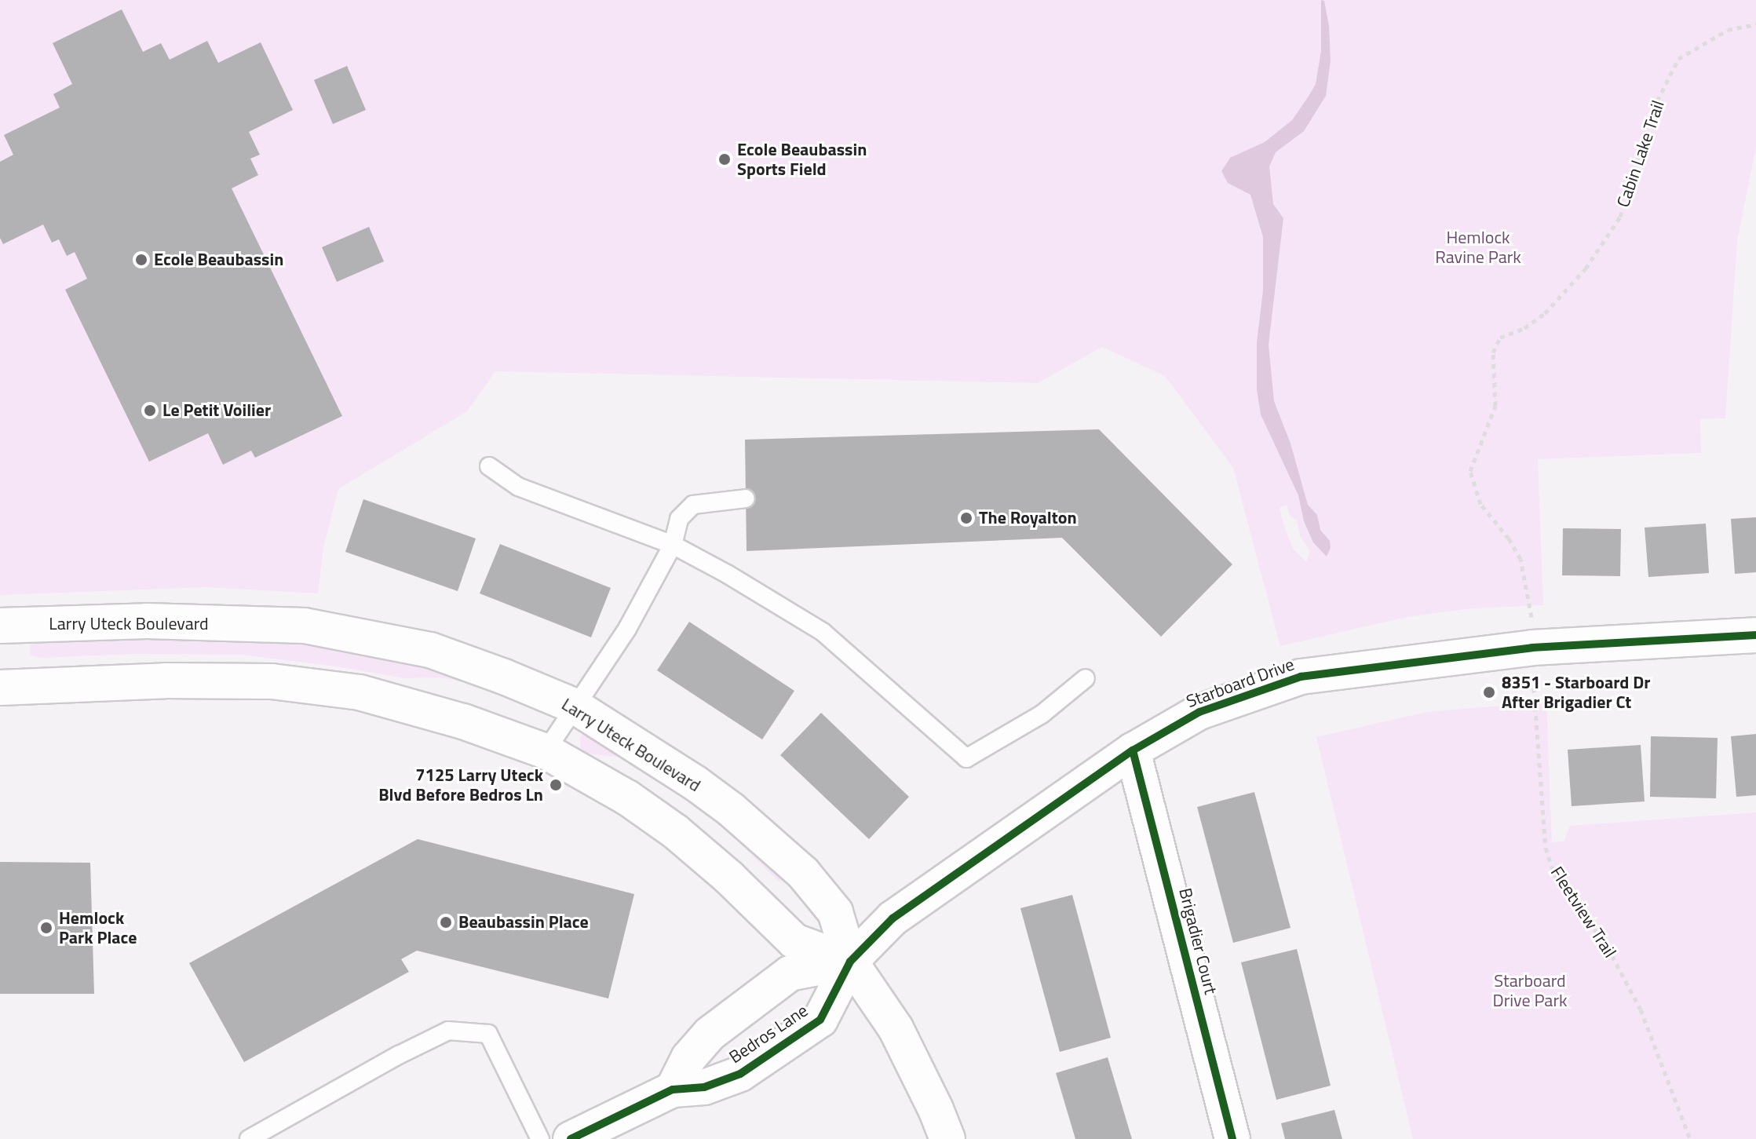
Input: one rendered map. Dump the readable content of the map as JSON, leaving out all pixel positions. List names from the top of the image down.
{
  "streets": {
    "main road": [
      "Larry Uteck Boulevard",
      "Starboard Drive",
      "Brigadier Court",
      "Bedros Lane"
    ],
    "path": ["Cabin Lake Trail", "Fleetview Trail"]
  },
  "crossings": [
    ["Larry Uteck Boulevard", "Starboard Drive"],
    ["Larry Uteck Boulevard", "Bedros Lane"],
    ["Starboard Drive", "Brigadier Court"],
    ["Starboard Drive", "Bedros Lane"]
  ],
  "parks": ["Hemlock Ravine Park", "Starboard Drive Park"],
  "places": [
    "Ecole Beaubassin Sports Field",
    "Ecole Beaubassin",
    "Le Petit Voilier",
    "The Royalton",
    "8351 - Starboard Dr After Brigadier Ct",
    "7125 Larry Uteck Blvd Before Bedros Ln",
    "Beaubassin Place",
    "Hemlock Park Place"
  ]
}
